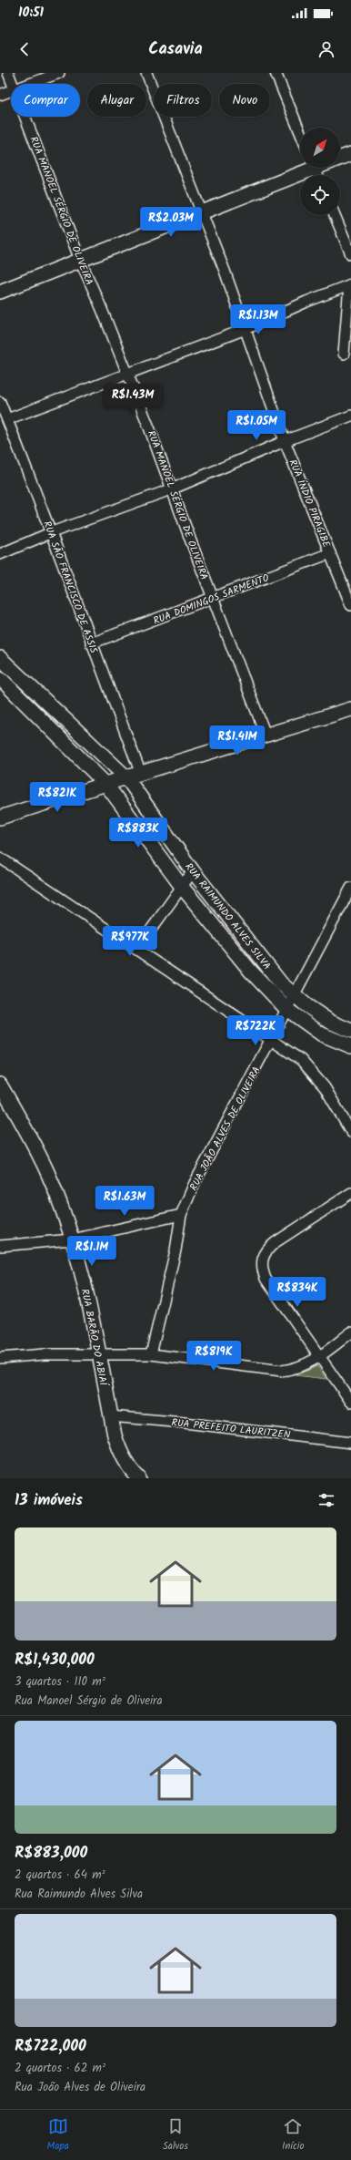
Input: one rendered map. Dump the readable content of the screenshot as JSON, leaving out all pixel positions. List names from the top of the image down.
{
  "streets": {
    "street": [
      "RUA MANOEL SÉRGIO DE OLIVEIRA",
      "RUA ÍNDIO PIRAGIBE",
      "RUA SÃO FRANCISCO DE ASSIS",
      "RUA DOMINGOS SARMENTO",
      "RUA RAIMUNDO ALVES SILVA",
      "RUA JOÃO ALVES DE OLIVEIRA",
      "RUA BARÃO DO ABIAÍ",
      "RUA PREFEITO LAURITZEN"
    ]
  },
  "crossings": [
    ["RUA MANOEL SÉRGIO DE OLIVEIRA", "RUA DOMINGOS SARMENTO"],
    ["RUA ÍNDIO PIRAGIBE", "RUA DOMINGOS SARMENTO"],
    ["RUA SÃO FRANCISCO DE ASSIS", "RUA DOMINGOS SARMENTO"],
    ["RUA RAIMUNDO ALVES SILVA", "RUA JOÃO ALVES DE OLIVEIRA"],
    ["RUA BARÃO DO ABIAÍ", "RUA PREFEITO LAURITZEN"]
  ],
  "north": "top right",
  "page": {
    "status": "10:51",
    "header": "Casavia",
    "chip": [
      "Comprar",
      "Alugar",
      "Filtros",
      "Novo"
    ],
    "price": [
      "R$2.03M",
      "R$1.13M",
      "R$1.43M",
      "R$1.05M",
      "R$1.41M",
      "R$821K",
      "R$883K",
      "R$977K",
      "R$722K",
      "R$1.63M",
      "R$1.1M",
      "R$834K",
      "R$819K"
    ],
    "heading": "13 imóveis",
    "list": [
      {
        "name": "R$1,430,000",
        "note": "3 quartos · 110 m² · Rua Manoel Sérgio de Oliveira"
      },
      {
        "name": "R$883,000",
        "note": "2 quartos · 64 m² · Rua Raimundo Alves Silva"
      },
      {
        "name": "R$722,000",
        "note": "2 quartos · 62 m² · Rua João Alves de Oliveira"
      }
    ],
    "tabs": ["Mapa", "Salvos", "Início"]
  }
}
